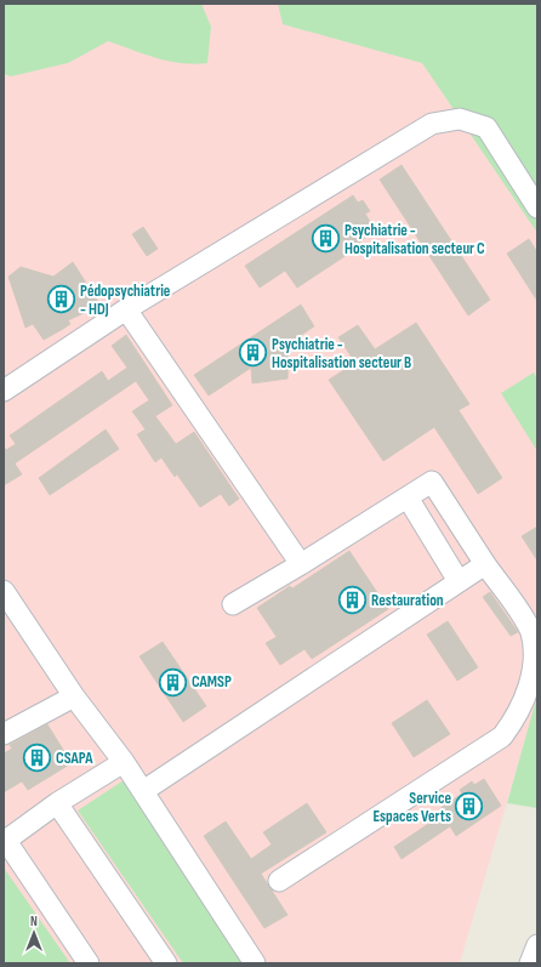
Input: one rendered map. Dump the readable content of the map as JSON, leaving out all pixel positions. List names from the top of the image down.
{
  "places": {
    "building": [
      "Psychiatrie - Hospitalisation secteur C",
      "Pédopsychiatrie - HDJ",
      "Psychiatrie - Hospitalisation secteur B",
      "Restauration",
      "CAMSP",
      "CSAPA",
      "Service Espaces Verts"
    ]
  },
  "north": "top"
}
